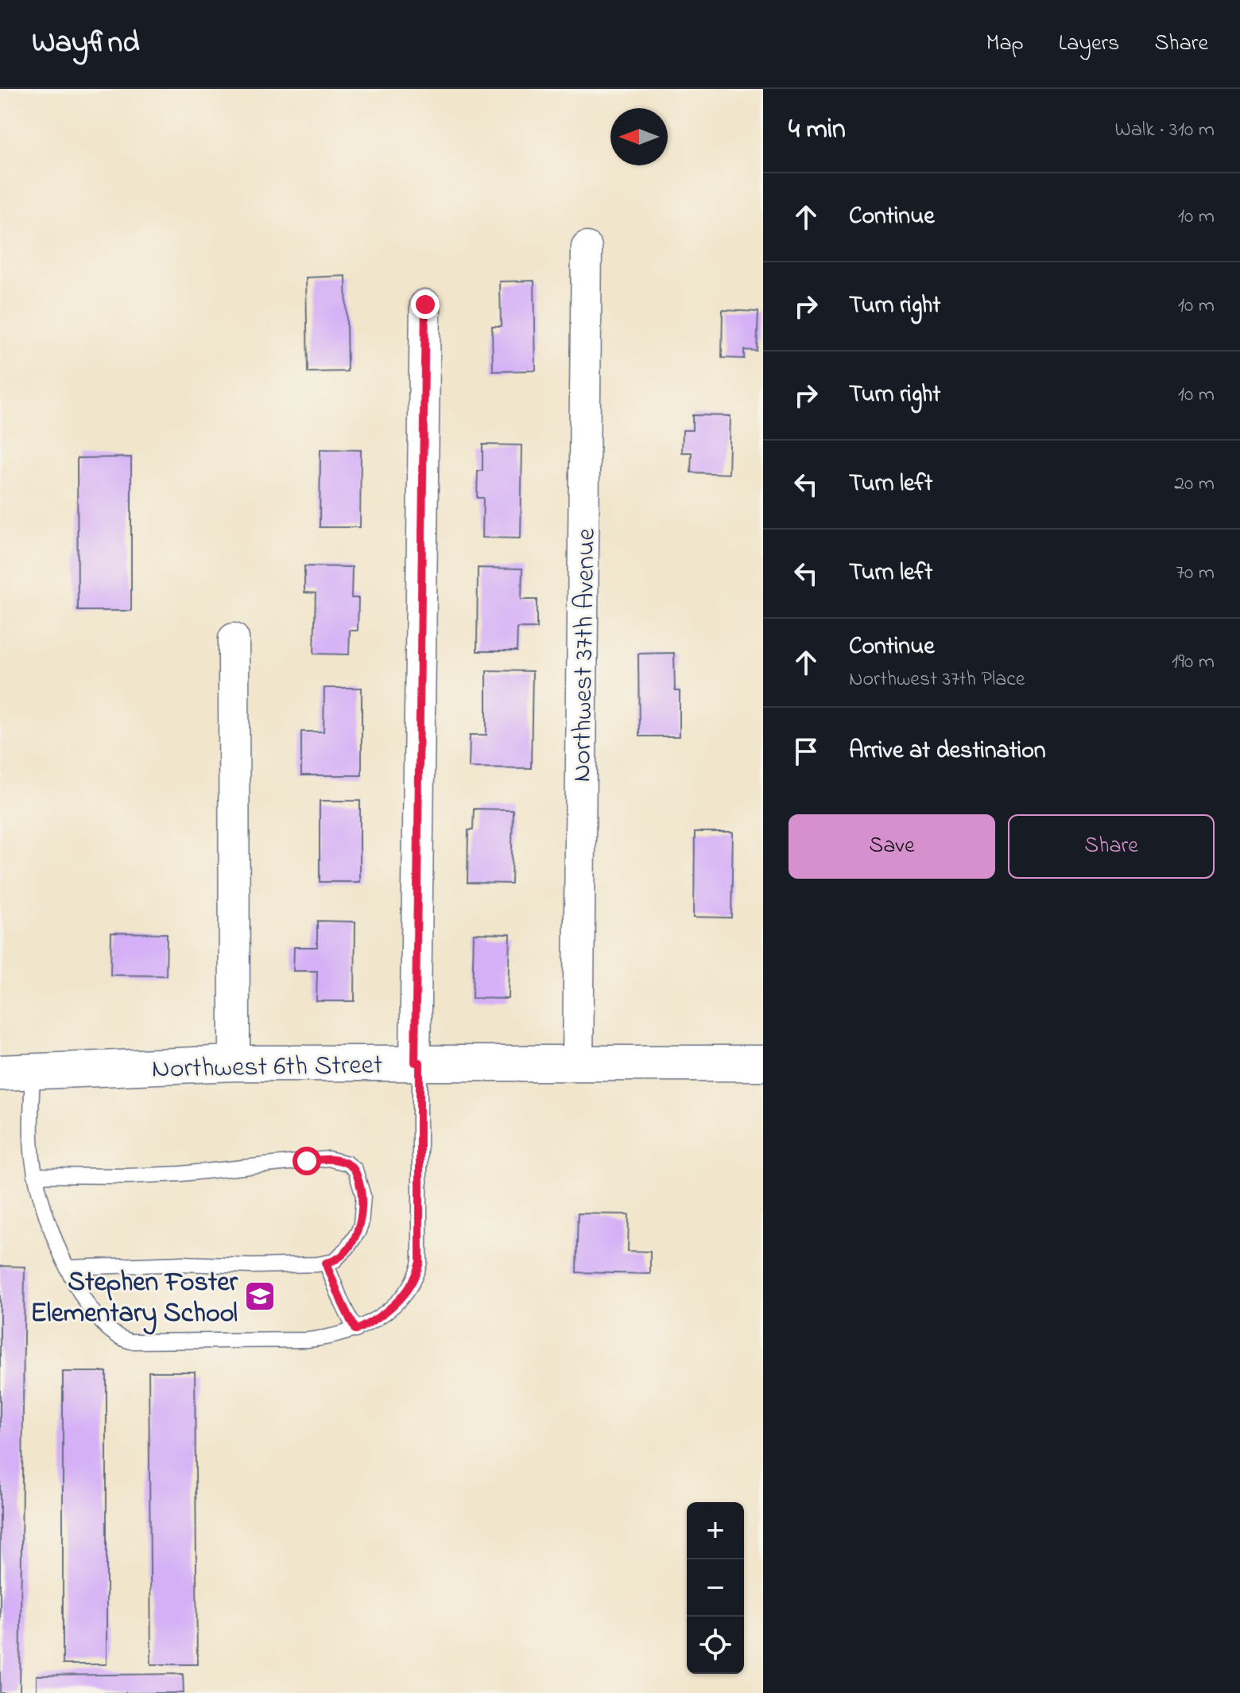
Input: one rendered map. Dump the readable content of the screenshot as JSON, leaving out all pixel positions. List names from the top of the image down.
{
  "streets": {
    "main road": ["Northwest 6th Street"],
    "street": ["Northwest 37th Avenue"]
  },
  "crossings": [
    ["Northwest 37th Avenue", "Northwest 6th Street"]
  ],
  "places": {
    "school or university": ["Stephen Foster Elementary School"]
  },
  "north": "left",
  "page": {
    "header": "Wayfind",
    "nav": ["Map", "Layers", "Share"],
    "heading": ["4 min", "Walk · 310 m"],
    "list": [
      ["Continue", "10 m"],
      ["Turn right", "10 m"],
      ["Turn right", "10 m"],
      ["Turn left", "20 m"],
      ["Turn left", "70 m"],
      ["Continue", "Northwest 37th Place", "190 m"],
      "Arrive at destination"
    ],
    "buttons": ["Save", "Share"],
    "map_buttons": ["+", "−"]
  }
}
